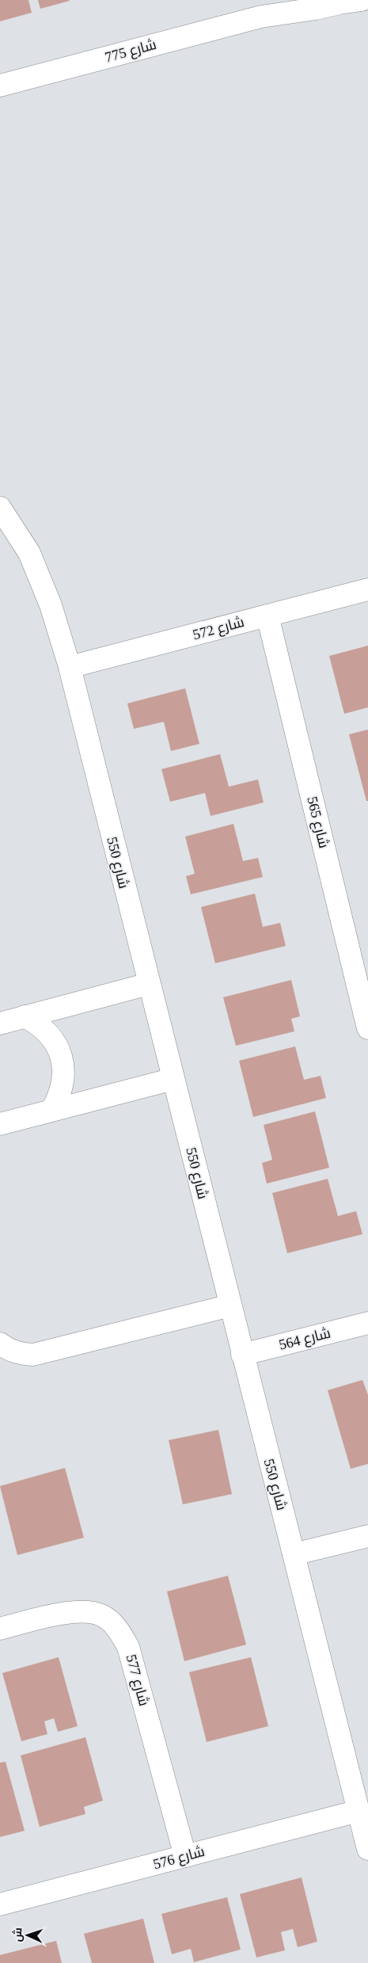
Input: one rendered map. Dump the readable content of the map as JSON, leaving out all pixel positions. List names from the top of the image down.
{
  "streets": {
    "street": [
      "شارع 775",
      "شارع 572",
      "شارع 565",
      "شارع 550",
      "شارع 564",
      "شارع 577",
      "شارع 576"
    ]
  },
  "crossings": [
    ["شارع 572", "شارع 565"],
    ["شارع 572", "شارع 550"],
    ["شارع 550", "شارع 564"],
    ["شارع 550", "شارع 576"],
    ["شارع 577", "شارع 576"]
  ],
  "north": "left"
}
